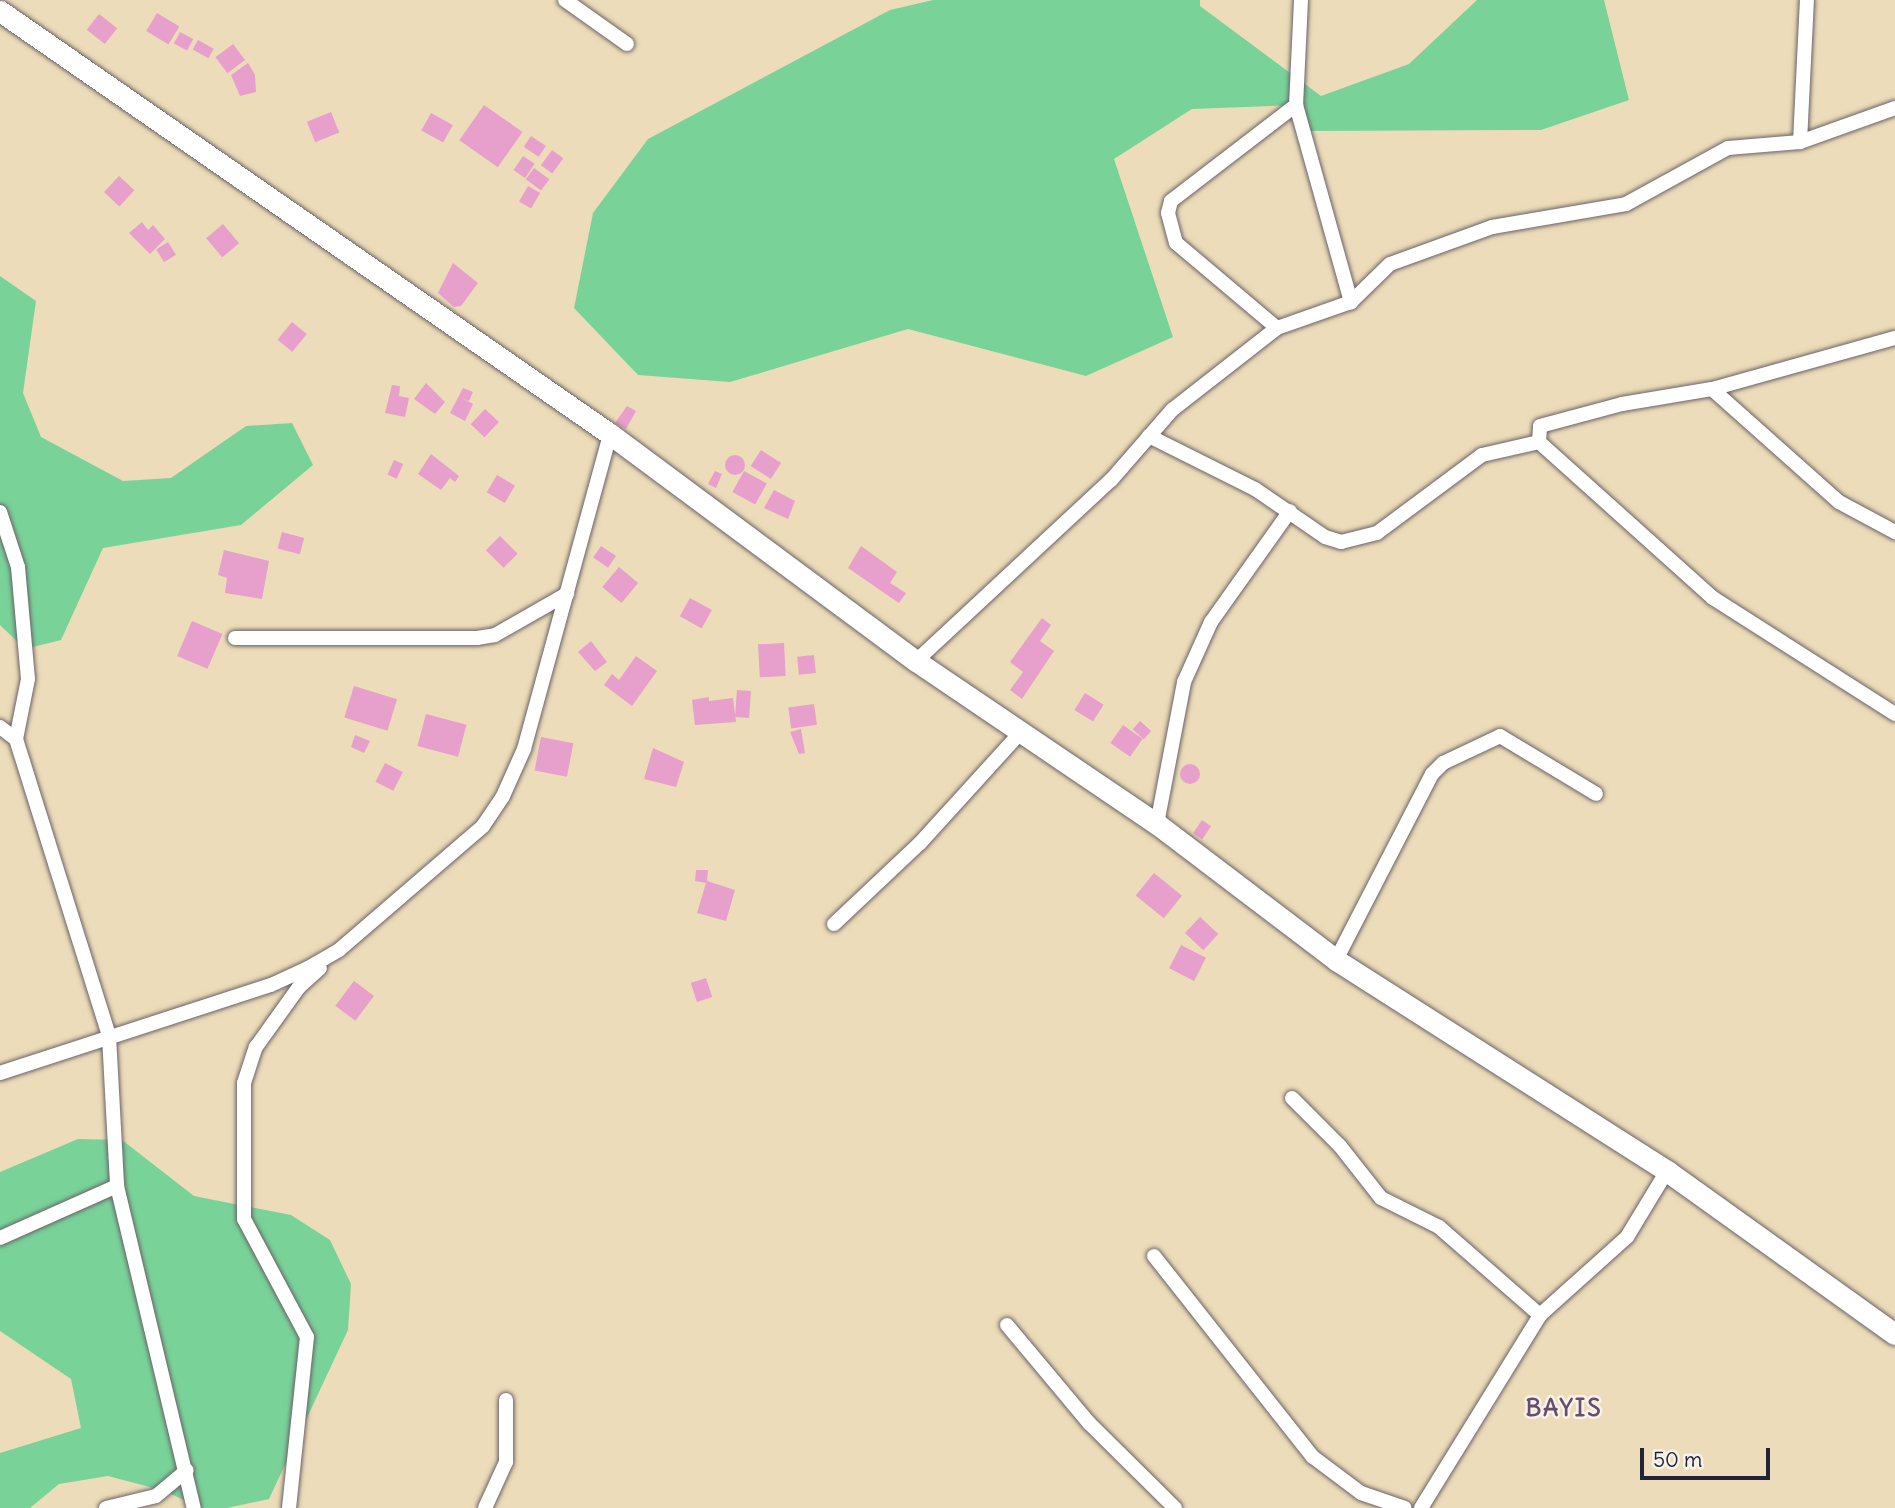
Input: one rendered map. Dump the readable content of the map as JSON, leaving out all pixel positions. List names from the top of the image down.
{
  "districts": ["BAYIS"],
  "scale_bar": "50 m"
}
